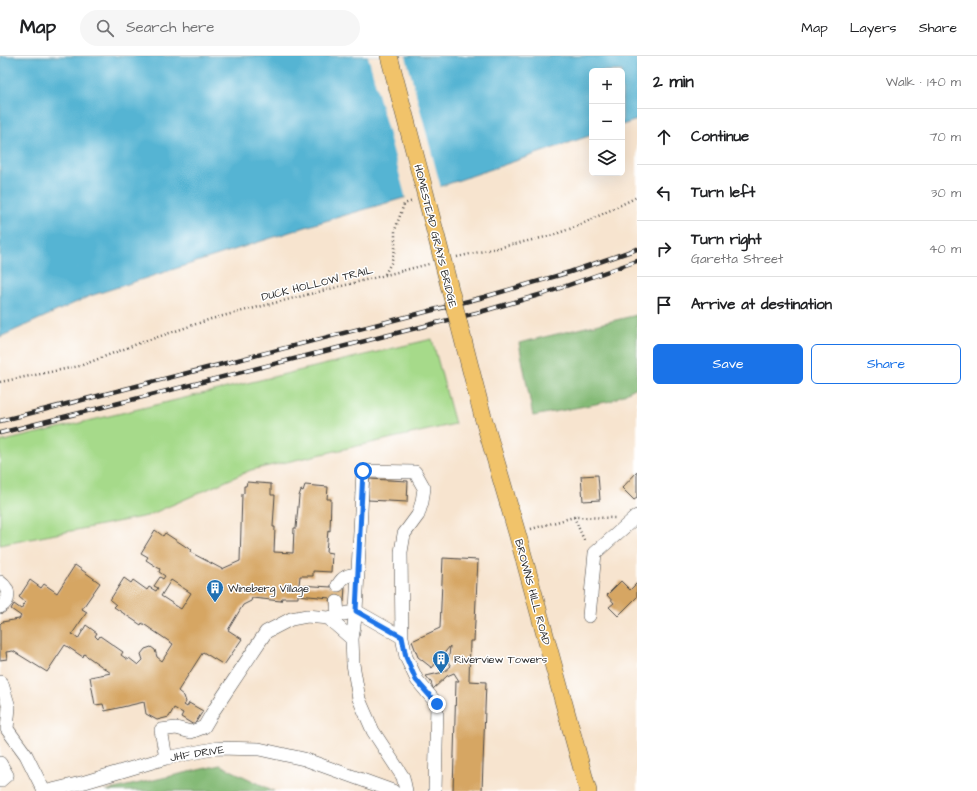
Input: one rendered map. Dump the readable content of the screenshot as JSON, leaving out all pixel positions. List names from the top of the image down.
{
  "streets": {
    "main road": ["HOMESTEAD GRAYS BRIDGE", "BROWNS HILL ROAD"],
    "street": ["JHF DRIVE"],
    "path": ["DUCK HOLLOW TRAIL"]
  },
  "crossings": [
    ["HOMESTEAD GRAYS BRIDGE", "BROWNS HILL ROAD"]
  ],
  "places": {
    "building": ["Wineberg Village", "Riverview Towers"]
  },
  "page": {
    "header": "Map",
    "search": "Search here",
    "nav": ["Map", "Layers", "Share"],
    "heading": ["2 min", "Walk · 140 m"],
    "map_buttons": ["+", "−"],
    "list": [
      ["Continue", "70 m"],
      ["Turn left", "30 m"],
      ["Turn right", "Garetta Street", "40 m"],
      "Arrive at destination"
    ],
    "buttons": ["Save", "Share"]
  }
}
